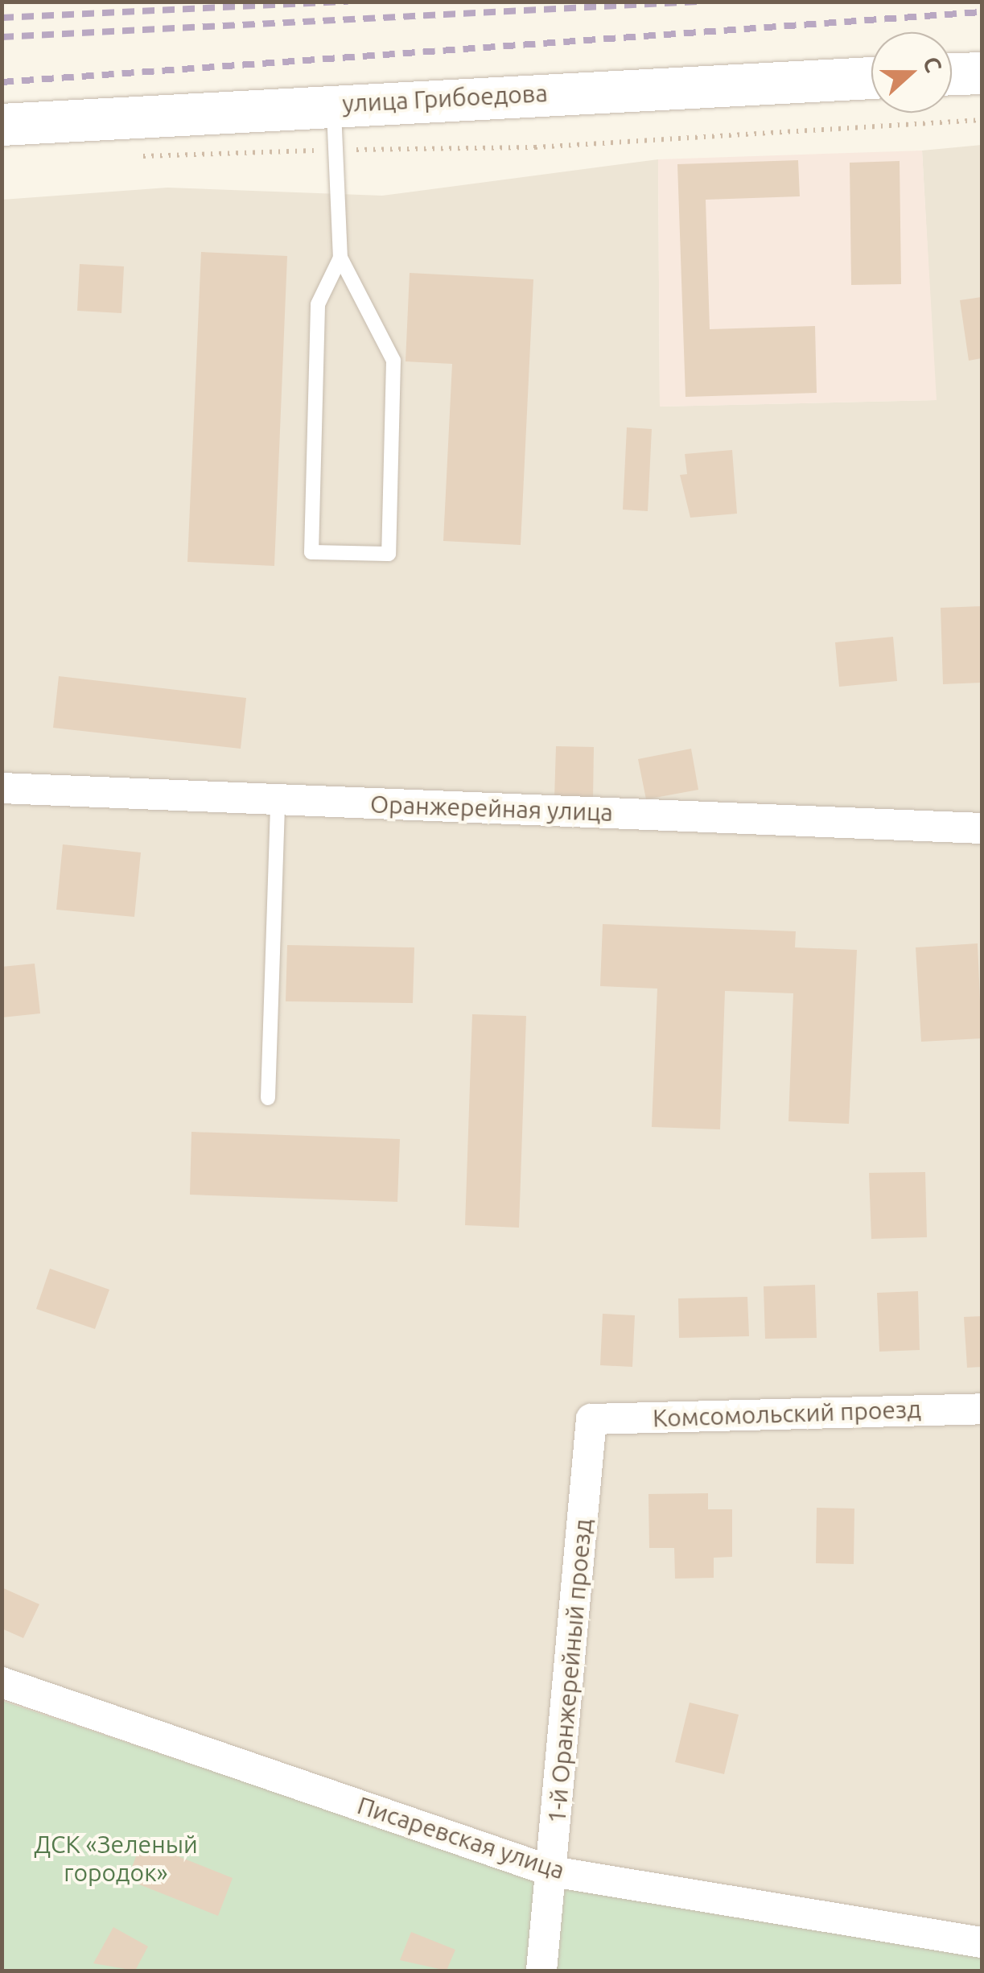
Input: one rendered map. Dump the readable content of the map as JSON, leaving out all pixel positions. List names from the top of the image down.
{
  "streets": {
    "street": [
      "улица Грибоедова",
      "Оранжерейная улица",
      "Комсомольский проезд",
      "1-й Оранжерейный проезд",
      "Писаревская улица"
    ]
  },
  "crossings": [
    ["Комсомольский проезд", "1-й Оранжерейный проезд"],
    ["1-й Оранжерейный проезд", "Писаревская улица"]
  ],
  "parks": ["ДСК «Зеленый городок»"],
  "north": "right"
}
